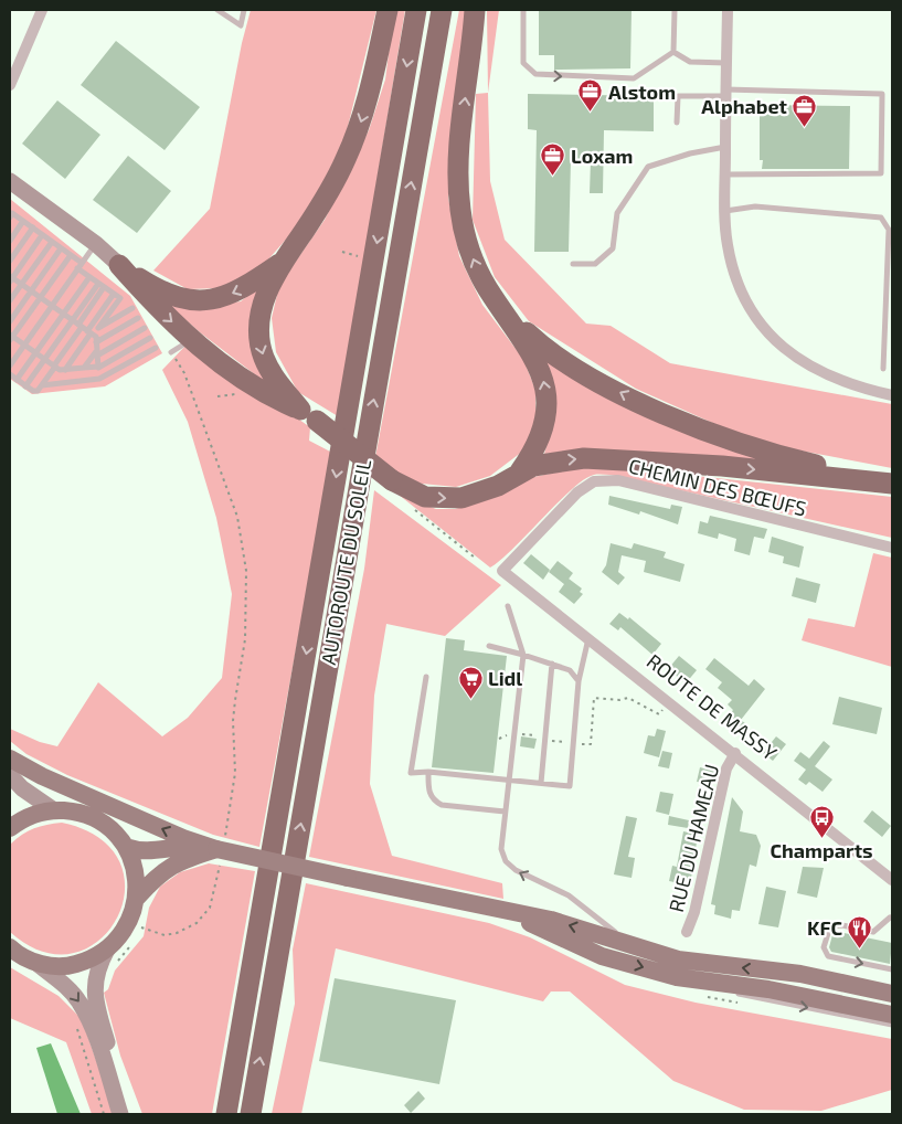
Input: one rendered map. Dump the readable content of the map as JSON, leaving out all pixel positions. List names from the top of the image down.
{
  "streets": {
    "highway": ["AUTOROUTE DU SOLEIL"],
    "street": ["CHEMIN DES BŒUFS", "ROUTE DE MASSY", "RUE DU HAMEAU"]
  },
  "crossings": [
    ["CHEMIN DES BŒUFS", "ROUTE DE MASSY"],
    ["ROUTE DE MASSY", "RUE DU HAMEAU"]
  ],
  "places": {
    "office": ["Alstom", "Alphabet", "Loxam"],
    "supermarket": ["Lidl"],
    "bus stop": ["Champarts"],
    "restaurant": ["KFC"]
  }
}
